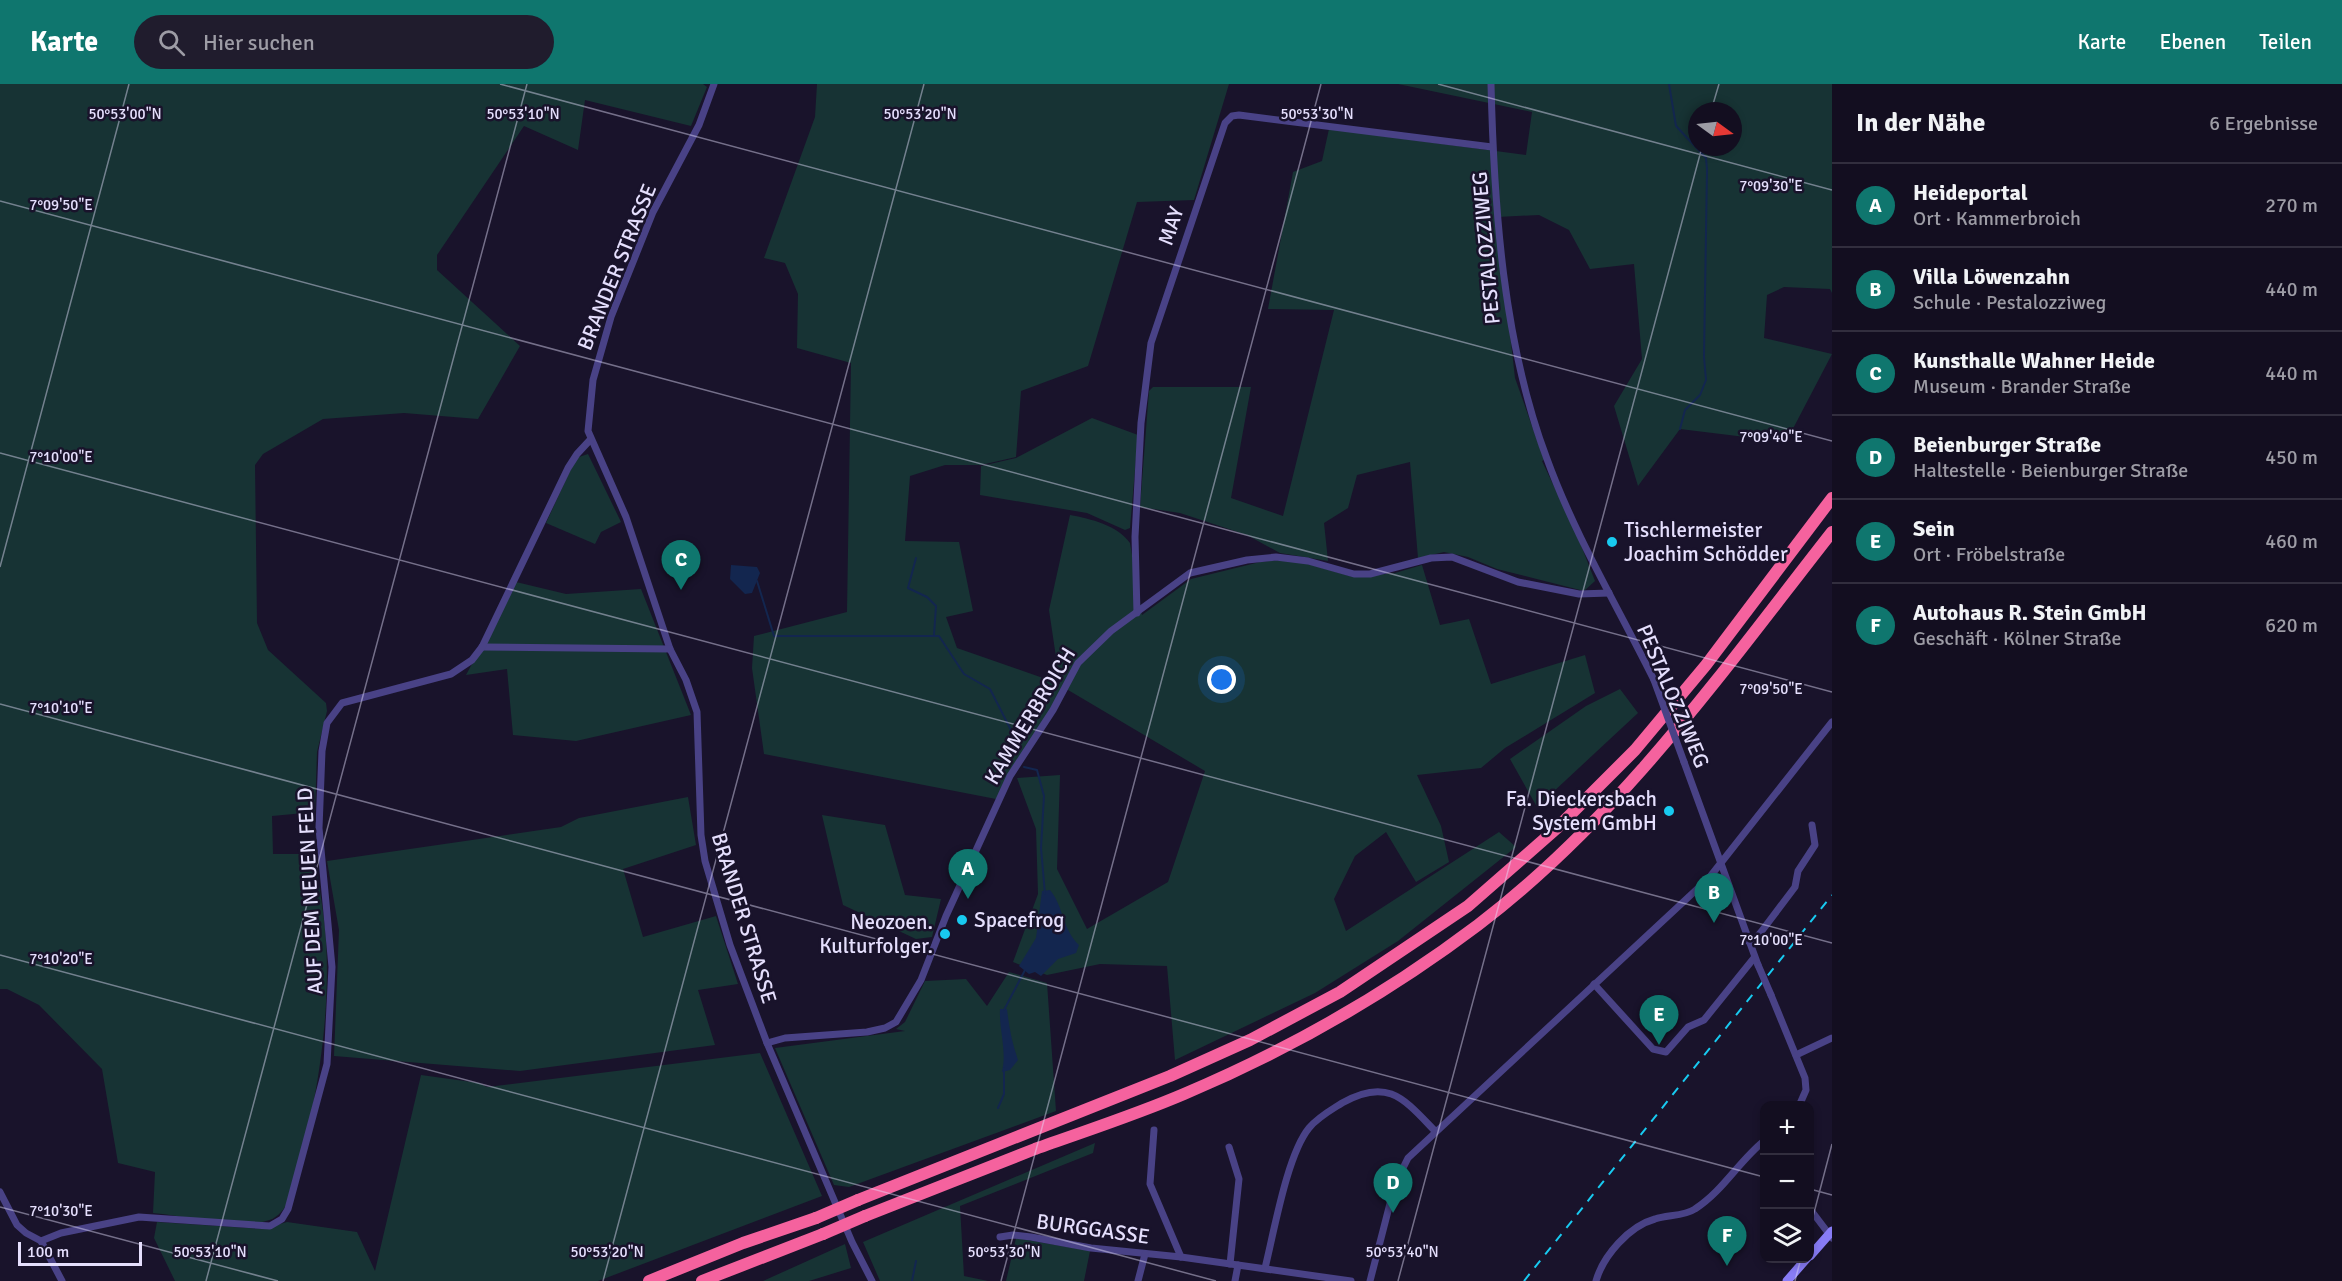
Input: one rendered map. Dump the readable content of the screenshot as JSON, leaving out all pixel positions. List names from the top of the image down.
{
  "streets": {
    "street": [
      "MAY",
      "PESTALOZZIWEG",
      "BRANDER STRASSE",
      "KAMMERBROICH",
      "AUF DEM NEUEN FELD",
      "BURGGASSE"
    ]
  },
  "crossings": [
    ["MAY", "PESTALOZZIWEG"],
    ["MAY", "KAMMERBROICH"],
    ["PESTALOZZIWEG", "KAMMERBROICH"],
    ["BRANDER STRASSE", "KAMMERBROICH"],
    ["BRANDER STRASSE", "AUF DEM NEUEN FELD"]
  ],
  "places": [
    "Tischlermeister Joachim Schödder",
    "Fa. Dieckersbach System GmbH",
    "Spacefrog",
    "Neozoen. Kulturfolger."
  ],
  "scale_bar": "100 m",
  "north": "right",
  "page": {
    "header": "Karte",
    "search": "Hier suchen",
    "nav": ["Karte", "Ebenen", "Teilen"],
    "heading": ["In der Nähe", "6 Ergebnisse"],
    "list": [
      {
        "mark": "A",
        "name": "Heideportal",
        "note": "Ort · Kammerbroich",
        "value": "270 m"
      },
      {
        "mark": "B",
        "name": "Villa Löwenzahn",
        "note": "Schule · Pestalozziweg",
        "value": "440 m"
      },
      {
        "mark": "C",
        "name": "Kunsthalle Wahner Heide",
        "note": "Museum · Brander Straße",
        "value": "440 m"
      },
      {
        "mark": "D",
        "name": "Beienburger Straße",
        "note": "Haltestelle · Beienburger Straße",
        "value": "450 m"
      },
      {
        "mark": "E",
        "name": "Sein",
        "note": "Ort · Fröbelstraße",
        "value": "460 m"
      },
      {
        "mark": "F",
        "name": "Autohaus R. Stein GmbH",
        "note": "Geschäft · Kölner Straße",
        "value": "620 m"
      }
    ],
    "pins": [
      "C",
      "A",
      "B",
      "E",
      "D",
      "F"
    ],
    "map_buttons": ["+", "−"],
    "scale": "100 m"
  },
  "coordinates": [
    "50°53'00\"N",
    "50°53'10\"N",
    "50°53'20\"N",
    "50°53'30\"N",
    "7°09'30\"E",
    "7°09'50\"E",
    "7°09'40\"E",
    "7°10'00\"E",
    "7°10'10\"E",
    "7°10'20\"E",
    "7°10'30\"E",
    "50°53'40\"N"
  ]
}
